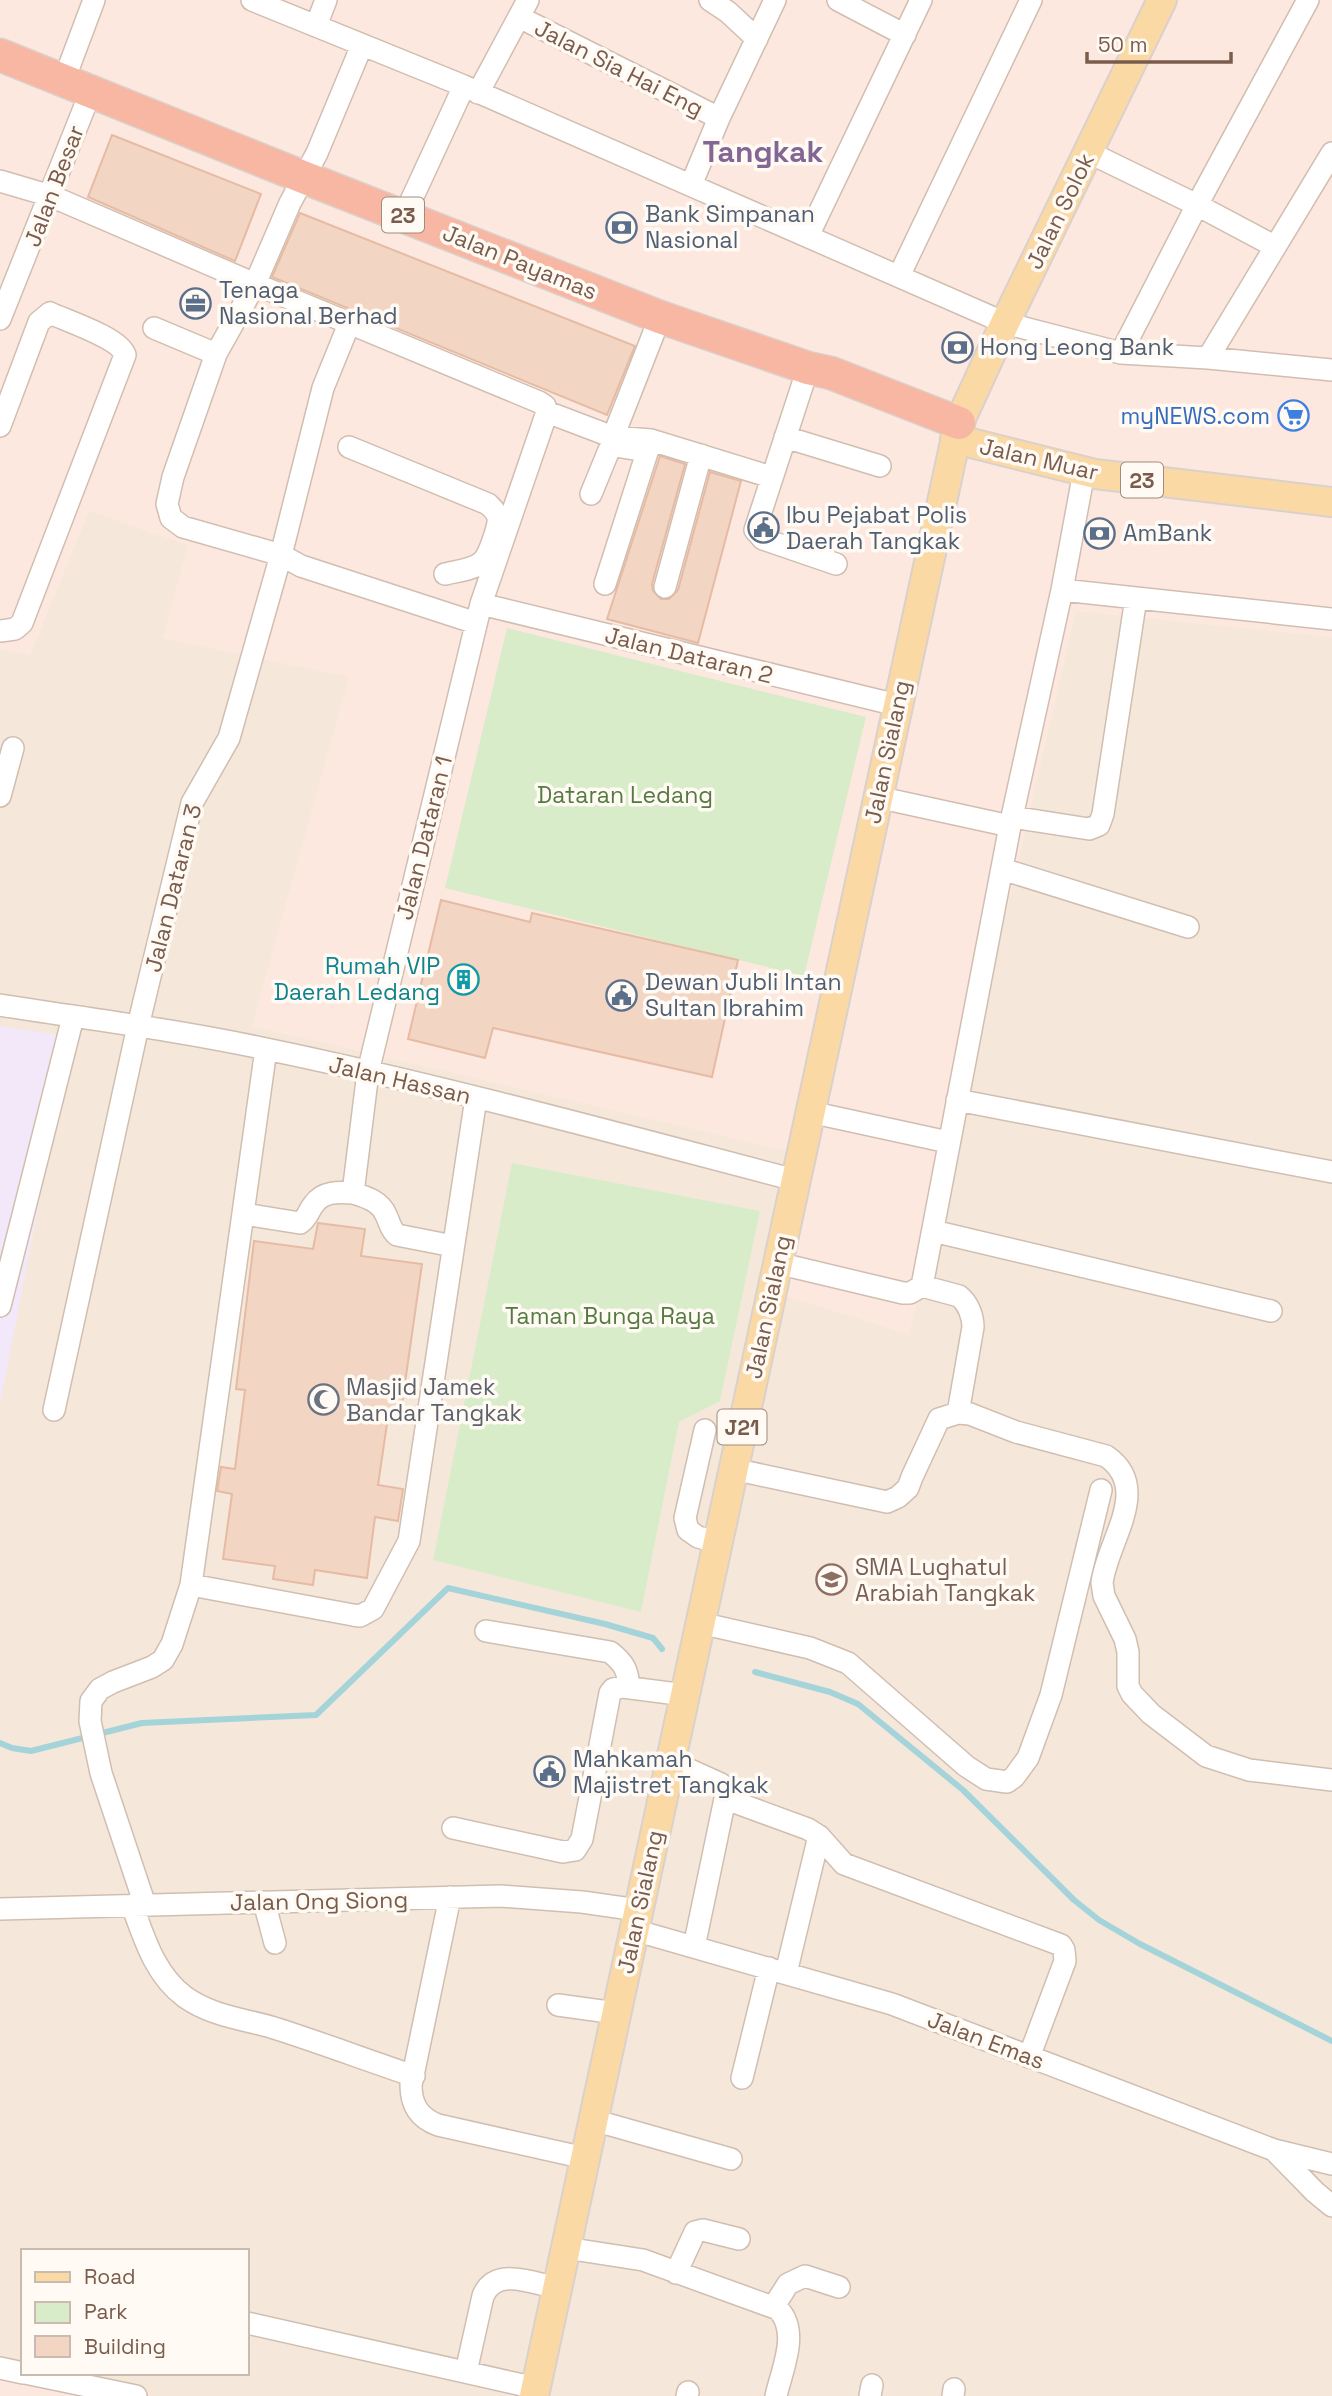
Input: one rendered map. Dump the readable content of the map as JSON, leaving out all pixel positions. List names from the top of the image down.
{
  "streets": {
    "highway": ["23", "Jalan Payamas"],
    "main road": [
      "Jalan Solok",
      "Jalan Muar",
      "Jalan Sialang",
      "J21"
    ],
    "street": [
      "Jalan Sia Hai Eng",
      "Jalan Besar",
      "Jalan Dataran 2",
      "Jalan Dataran 1",
      "Jalan Dataran 3",
      "Jalan Hassan",
      "Jalan Ong Siong",
      "Jalan Emas"
    ]
  },
  "crossings": [
    ["Jalan Besar", "Jalan Payamas"],
    ["Jalan Solok", "Jalan Payamas"],
    ["Jalan Solok", "Jalan Muar"],
    ["Jalan Solok", "Jalan Sialang"],
    ["Jalan Payamas", "Jalan Muar"],
    ["Jalan Payamas", "Jalan Sialang"],
    ["Jalan Muar", "Jalan Sialang"],
    ["Jalan Dataran 2", "Jalan Sialang"],
    ["Jalan Dataran 2", "Jalan Dataran 1"],
    ["Jalan Dataran 2", "Jalan Dataran 3"],
    ["Jalan Sialang", "Jalan Hassan"],
    ["Jalan Sialang", "Jalan Ong Siong"],
    ["Jalan Sialang", "Jalan Emas"],
    ["Jalan Dataran 1", "Jalan Hassan"],
    ["Jalan Dataran 3", "Jalan Hassan"],
    ["Jalan Ong Siong", "Jalan Emas"]
  ],
  "districts": ["Tangkak"],
  "parks": ["Dataran Ledang", "Taman Bunga Raya"],
  "places": {
    "bank": ["Bank Simpanan Nasional", "Hong Leong Bank", "AmBank"],
    "office": ["Tenaga Nasional Berhad"],
    "supermarket": ["myNEWS.com"],
    "public building": ["Ibu Pejabat Polis Daerah Tangkak", "Dewan Jubli Intan Sultan Ibrahim", "Mahkamah Majistret Tangkak"],
    "building": ["Rumah VIP Daerah Ledang"],
    "mosque": ["Masjid Jamek Bandar Tangkak"],
    "school or university": ["SMA Lughatul Arabiah Tangkak"]
  },
  "legend": ["Road", "Park", "Building"],
  "scale_bar": "50 m"
}
